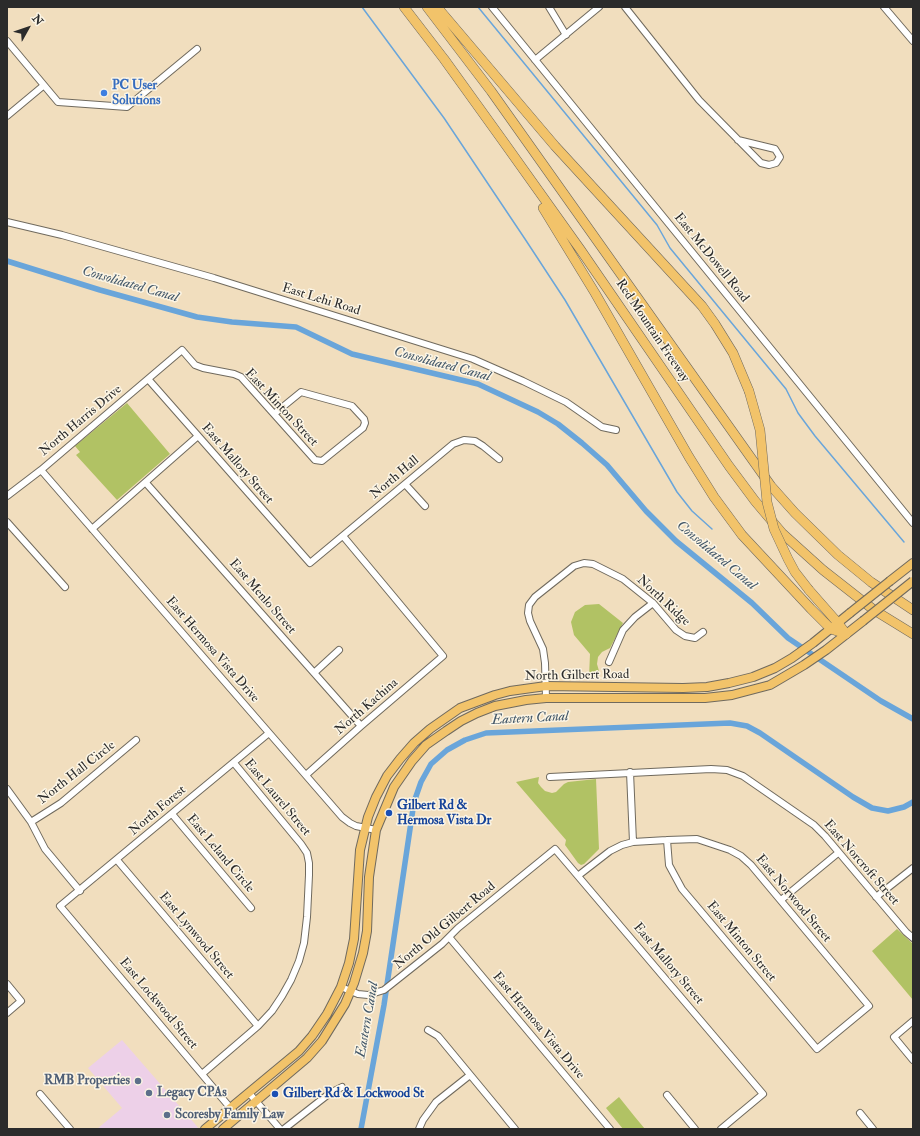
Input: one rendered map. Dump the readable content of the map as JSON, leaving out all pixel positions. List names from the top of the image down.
{
  "streets": {
    "highway": ["Red Mountain Freeway"],
    "main road": ["North Gilbert Road"],
    "street": [
      "East McDowell Road",
      "East Lehi Road",
      "East Minton Street",
      "North Harris Drive",
      "East Mallory Street",
      "North Hall",
      "East Menlo Street",
      "North Ridge",
      "East Hermosa Vista Drive",
      "North Kachina",
      "North Hall Circle",
      "East Laurel Street",
      "North Forest",
      "East Leland Circle",
      "East Norcroft Street",
      "East Norwood Street",
      "North Old Gilbert Road",
      "East Lynwood Street",
      "East Lockwood Street"
    ]
  },
  "crossings": [
    ["East Minton Street", "North Harris Drive"],
    ["East Minton Street", "East Norwood Street"],
    ["North Harris Drive", "East Mallory Street"],
    ["North Harris Drive", "East Hermosa Vista Drive"],
    ["East Mallory Street", "North Hall"],
    ["East Mallory Street", "East Norwood Street"],
    ["East Mallory Street", "North Old Gilbert Road"],
    ["North Hall", "North Kachina"],
    ["East Menlo Street", "North Kachina"],
    ["North Ridge", "North Gilbert Road"],
    ["East Hermosa Vista Drive", "North Gilbert Road"],
    ["East Hermosa Vista Drive", "North Kachina"],
    ["East Hermosa Vista Drive", "North Forest"],
    ["East Hermosa Vista Drive", "North Old Gilbert Road"],
    ["North Gilbert Road", "North Old Gilbert Road"],
    ["North Gilbert Road", "East Lockwood Street"],
    ["East Laurel Street", "North Forest"],
    ["East Laurel Street", "East Lynwood Street"],
    ["North Forest", "East Leland Circle"],
    ["North Forest", "East Lynwood Street"],
    ["North Forest", "East Lockwood Street"]
  ],
  "water": ["Consolidated Canal", "Eastern Canal"],
  "places": [
    "PC User Solutions",
    "Gilbert Rd & Hermosa Vista Dr",
    "RMB Properties",
    "Legacy CPAs",
    "Gilbert Rd & Lockwood St",
    "Scoresby Family Law"
  ],
  "north": "top right"
}
